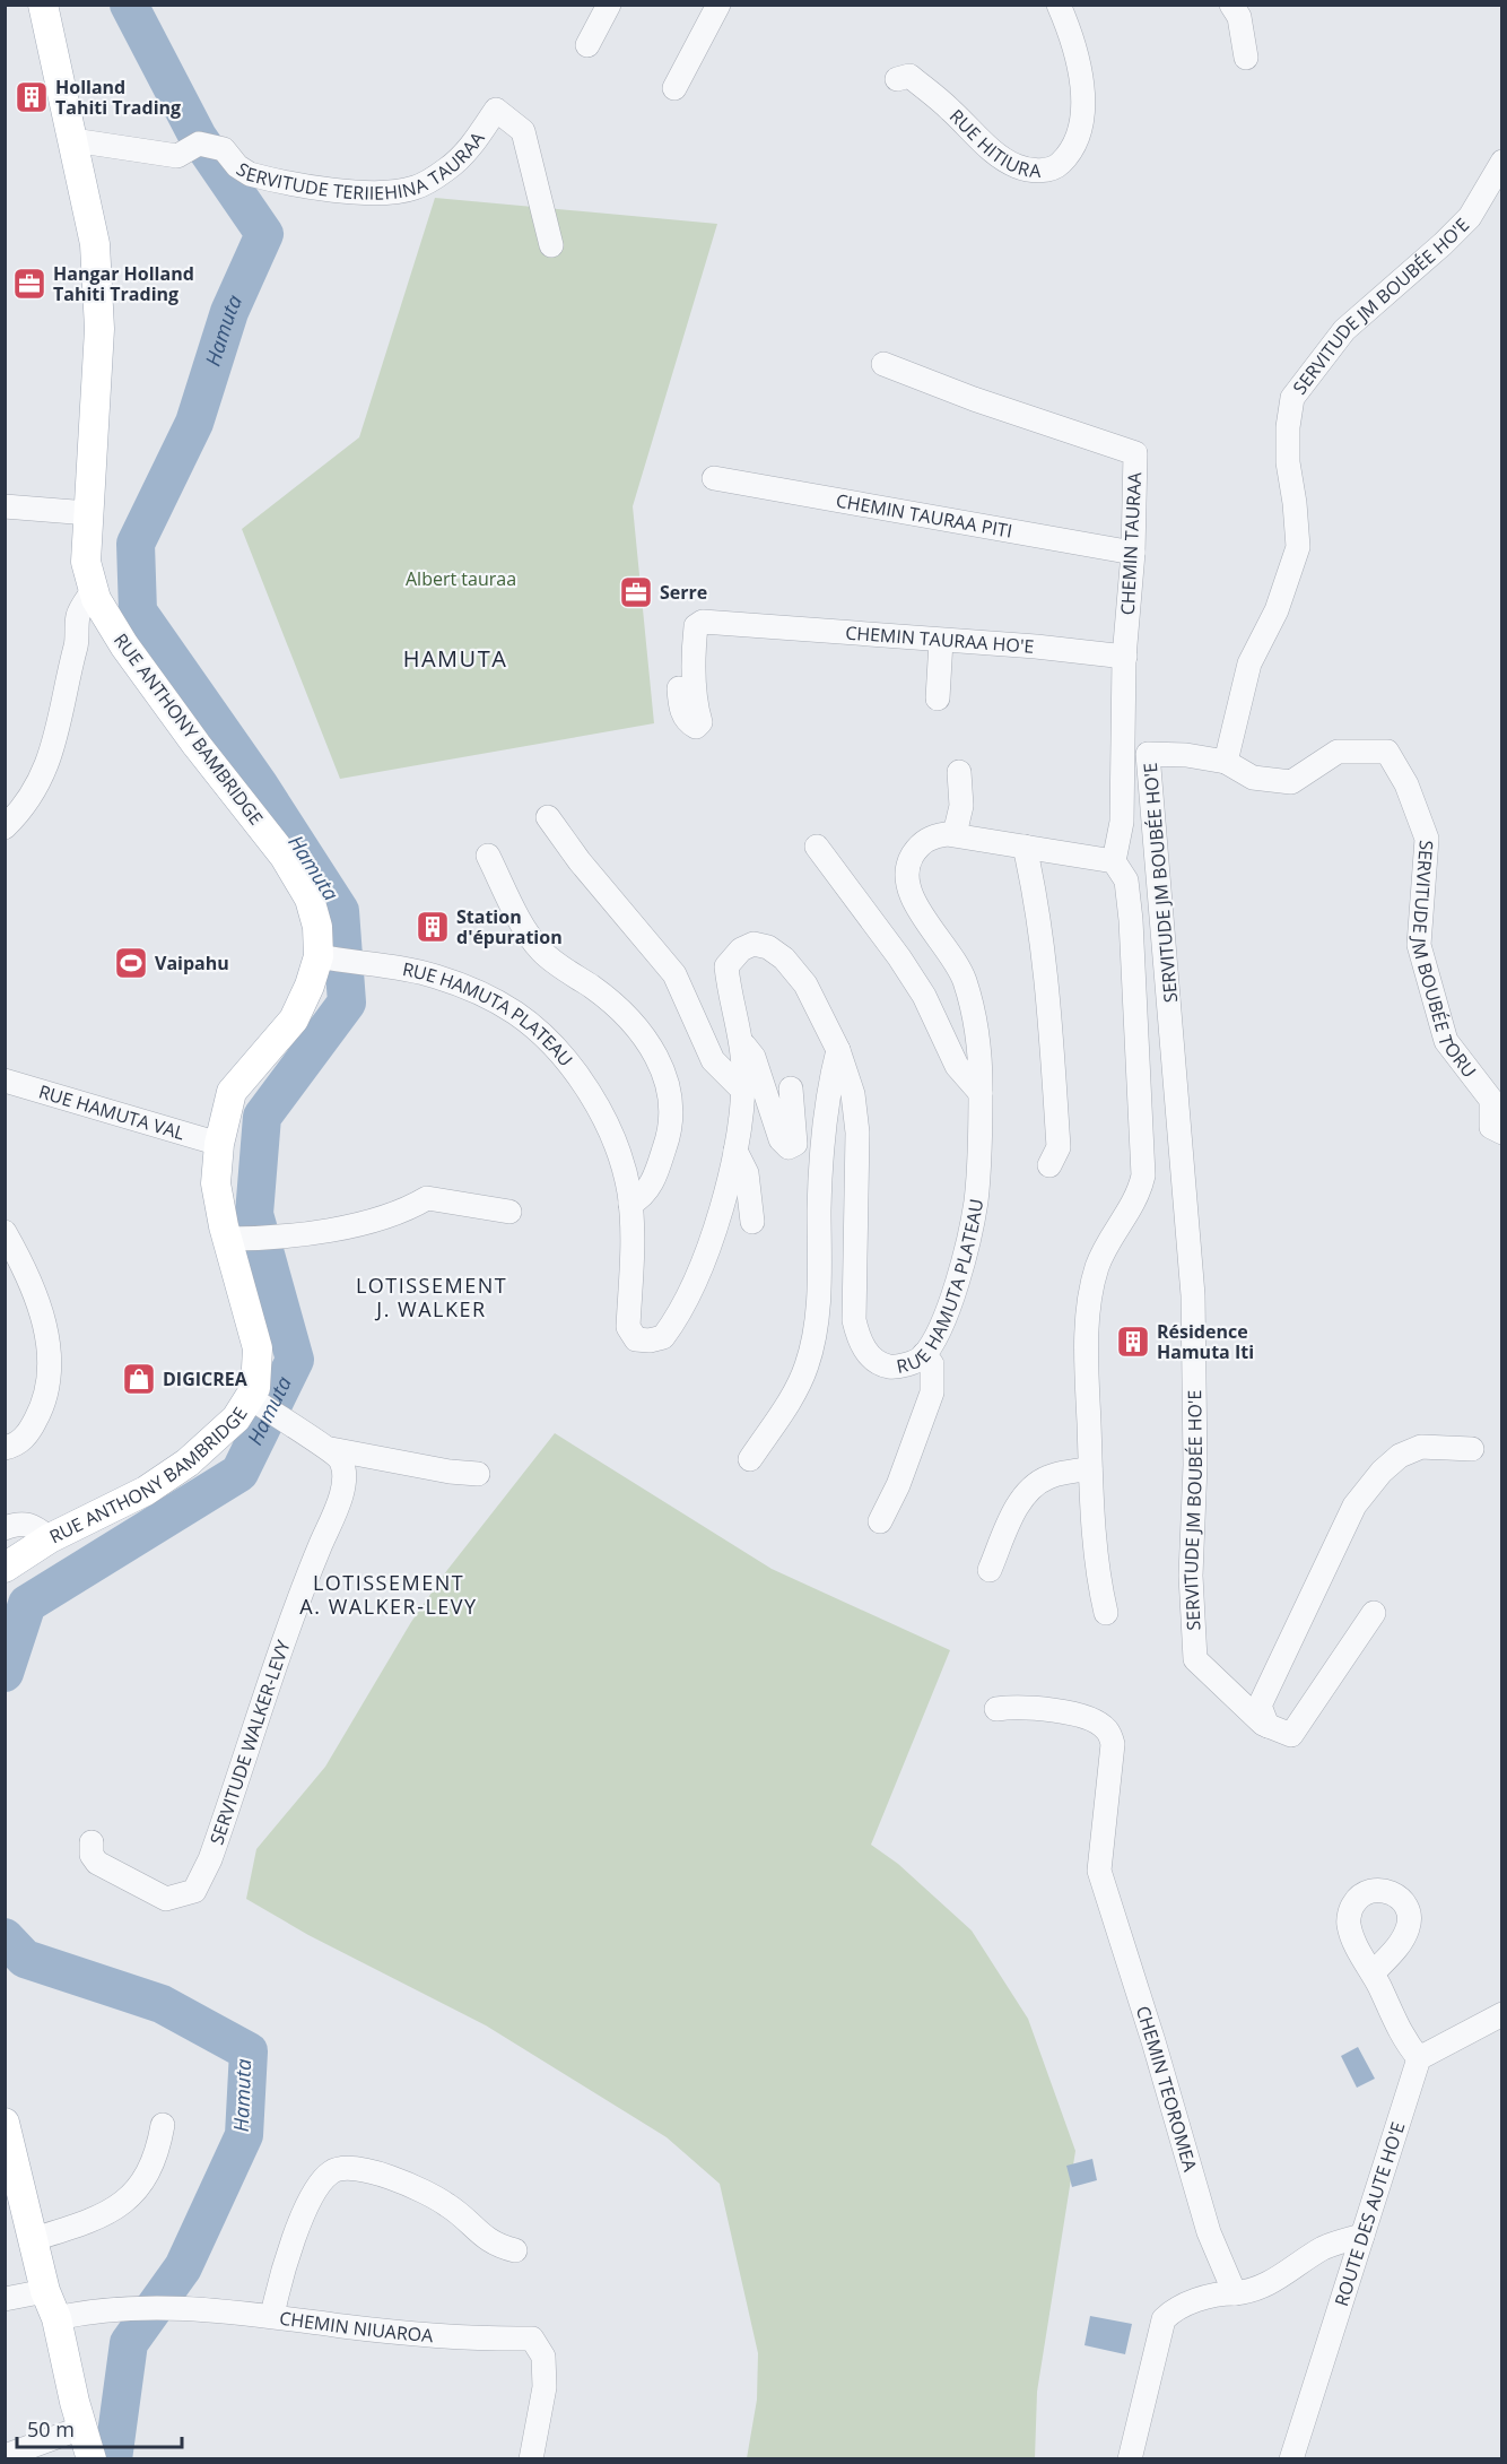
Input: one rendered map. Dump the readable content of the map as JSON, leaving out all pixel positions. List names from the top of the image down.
{
  "streets": {
    "main road": ["RUE ANTHONY BAMBRIDGE"],
    "street": [
      "RUE HITIURA",
      "SERVITUDE TERIIEHINA TAURAA",
      "SERVITUDE JM BOUBÉE HO'E",
      "CHEMIN TAURAA PITI",
      "CHEMIN TAURAA",
      "CHEMIN TAURAA HO'E",
      "SERVITUDE JM BOUBÉE TORU",
      "RUE HAMUTA PLATEAU",
      "RUE HAMUTA VAL",
      "SERVITUDE WALKER-LEVY",
      "CHEMIN TEOROMEA",
      "ROUTE DES AUTE HO'E",
      "CHEMIN NIUAROA"
    ]
  },
  "crossings": [
    ["SERVITUDE TERIIEHINA TAURAA", "RUE ANTHONY BAMBRIDGE"],
    ["SERVITUDE JM BOUBÉE HO'E", "SERVITUDE JM BOUBÉE TORU"],
    ["CHEMIN TAURAA PITI", "CHEMIN TAURAA"],
    ["CHEMIN TAURAA", "CHEMIN TAURAA HO'E"],
    ["CHEMIN TAURAA", "RUE HAMUTA PLATEAU"],
    ["RUE ANTHONY BAMBRIDGE", "RUE HAMUTA PLATEAU"],
    ["RUE ANTHONY BAMBRIDGE", "RUE HAMUTA VAL"]
  ],
  "districts": ["HAMUTA", "LOTISSEMENT J. WALKER", "LOTISSEMENT A. WALKER-LEVY"],
  "water": ["Hamuta"],
  "parks": ["Albert tauraa"],
  "places": {
    "building": ["Holland Tahiti Trading", "Station d'épuration", "Résidence Hamuta Iti"],
    "office": ["Hangar Holland Tahiti Trading", "Serre"],
    "sports": ["Vaipahu"],
    "shop": ["DIGICREA"]
  },
  "scale_bar": "50 m"
}
